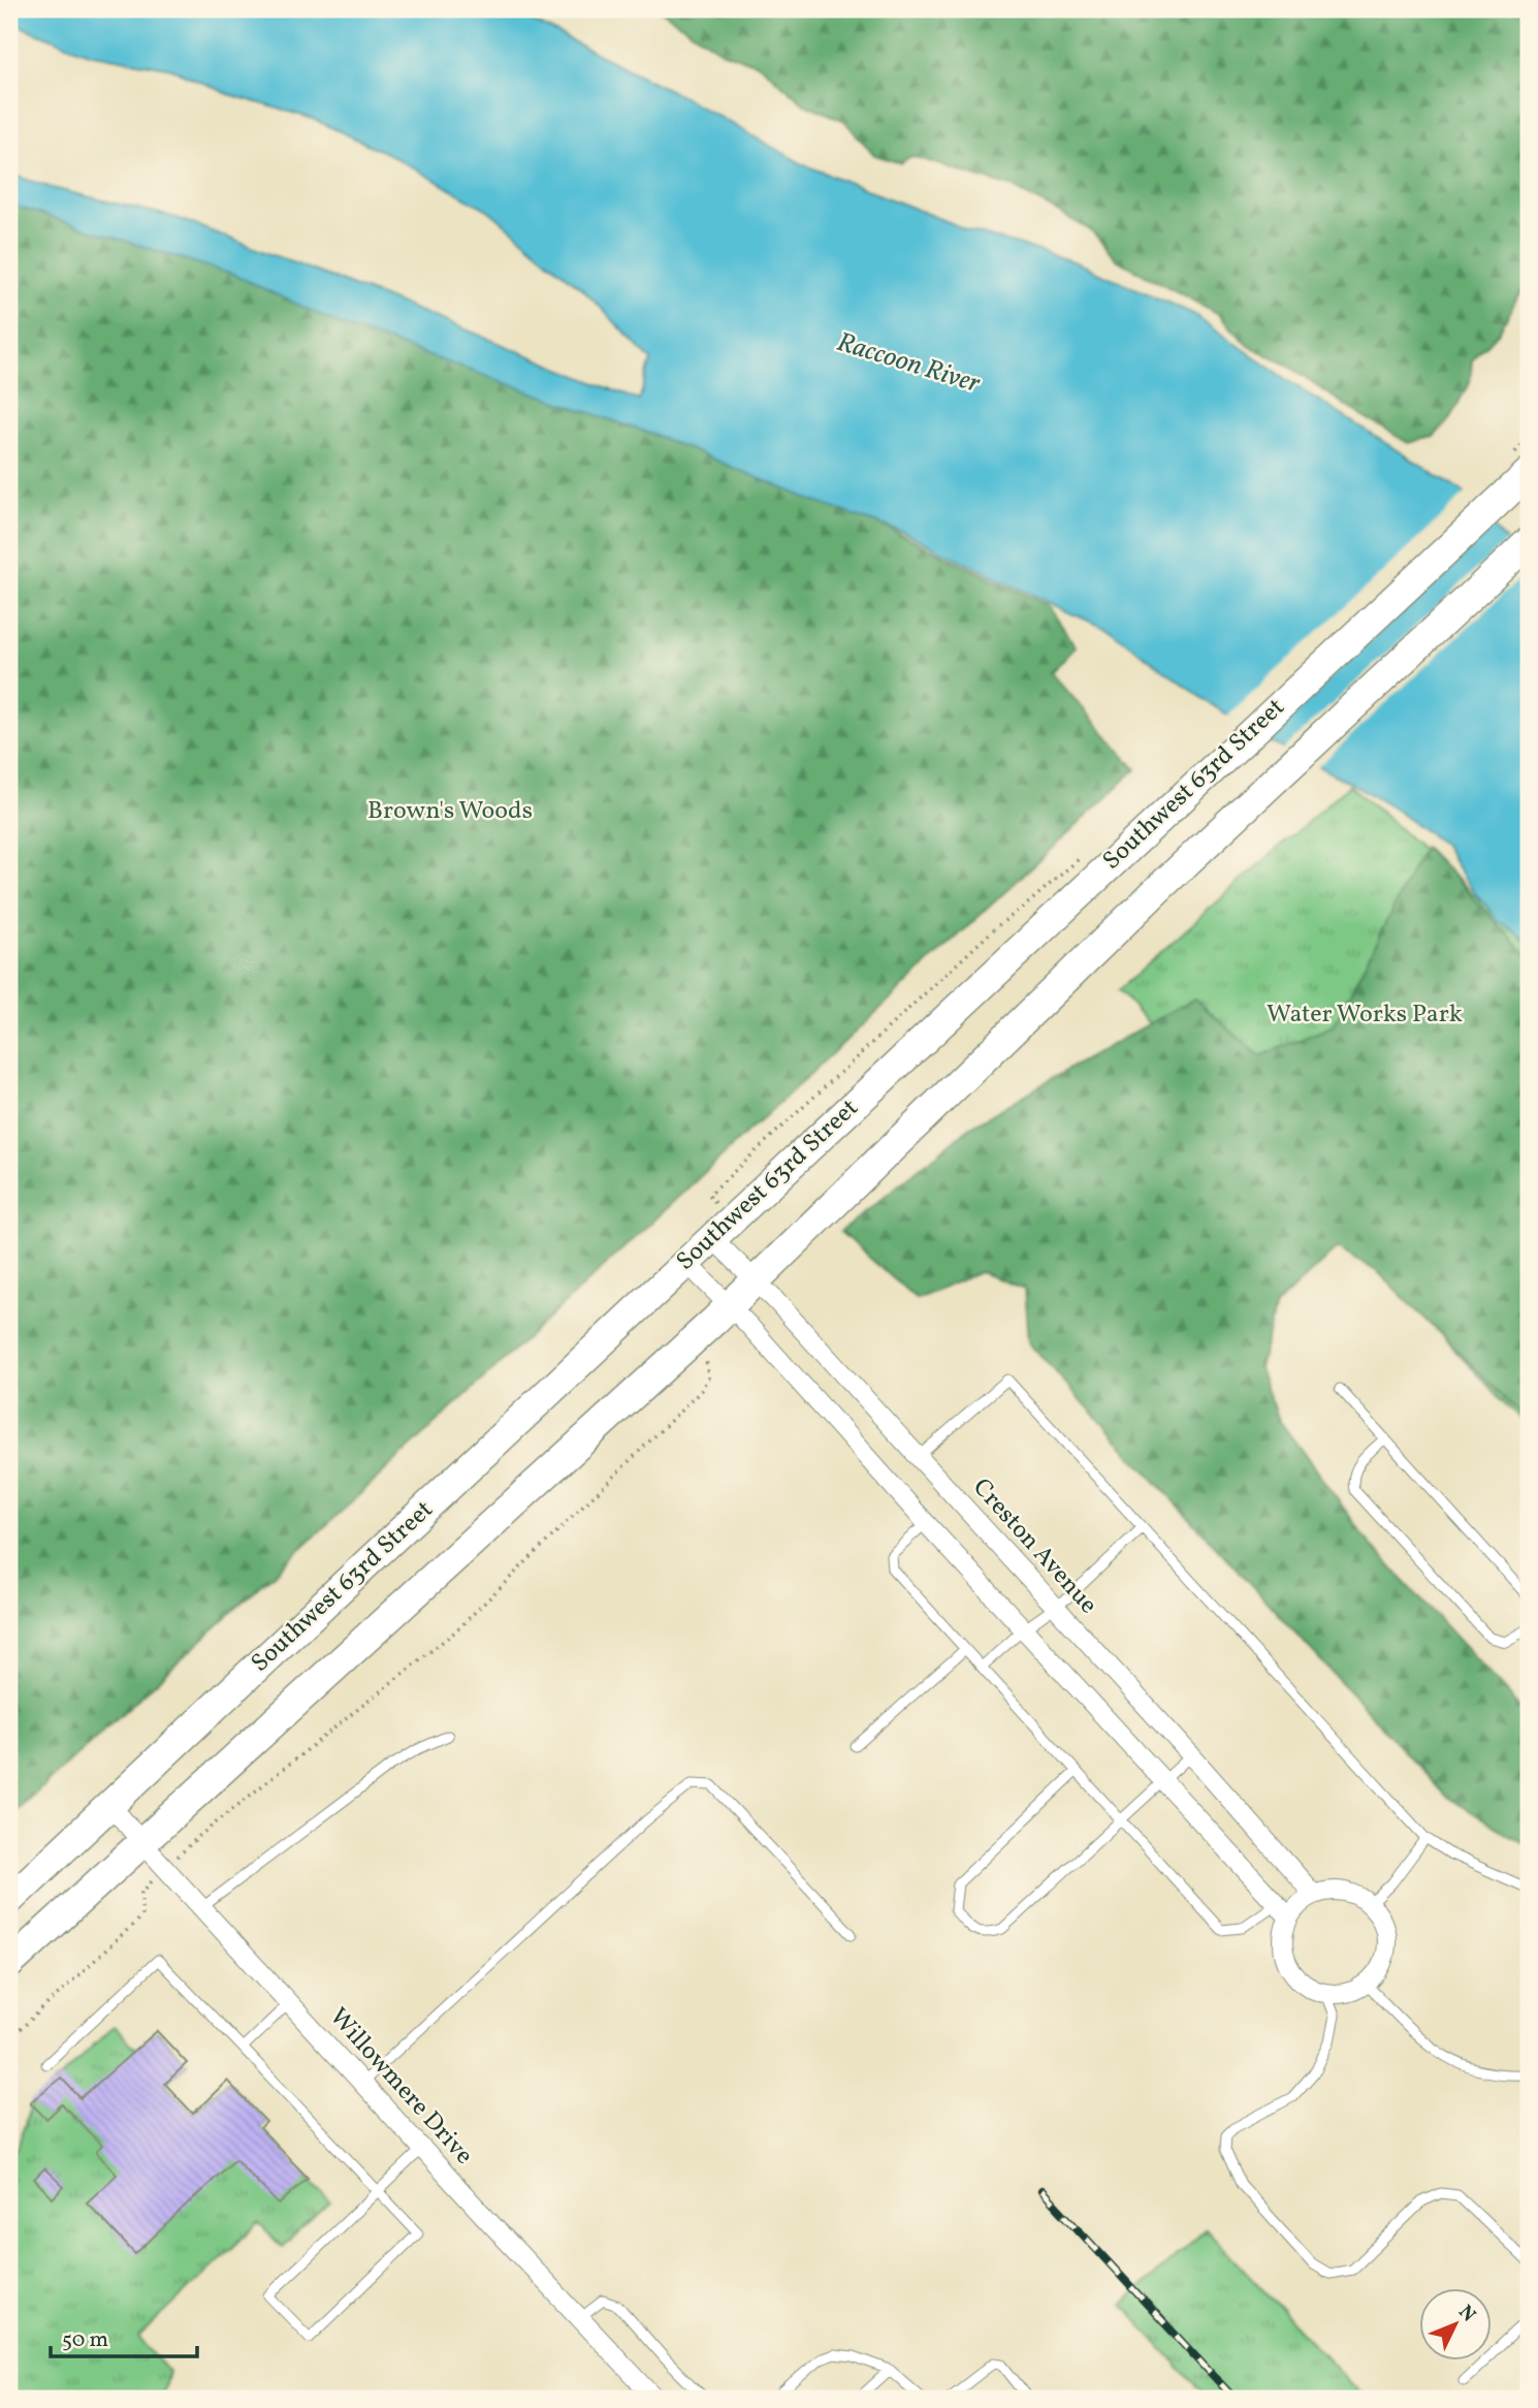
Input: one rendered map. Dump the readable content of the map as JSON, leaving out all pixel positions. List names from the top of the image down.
{
  "streets": {
    "main road": ["Southwest 63rd Street"],
    "street": ["Creston Avenue", "Willowmere Drive"]
  },
  "crossings": [
    ["Southwest 63rd Street", "Creston Avenue"],
    ["Southwest 63rd Street", "Willowmere Drive"]
  ],
  "water": ["Raccoon River"],
  "parks": ["Brown's Woods", "Water Works Park"],
  "scale_bar": "50 m",
  "north": "top right"
}
